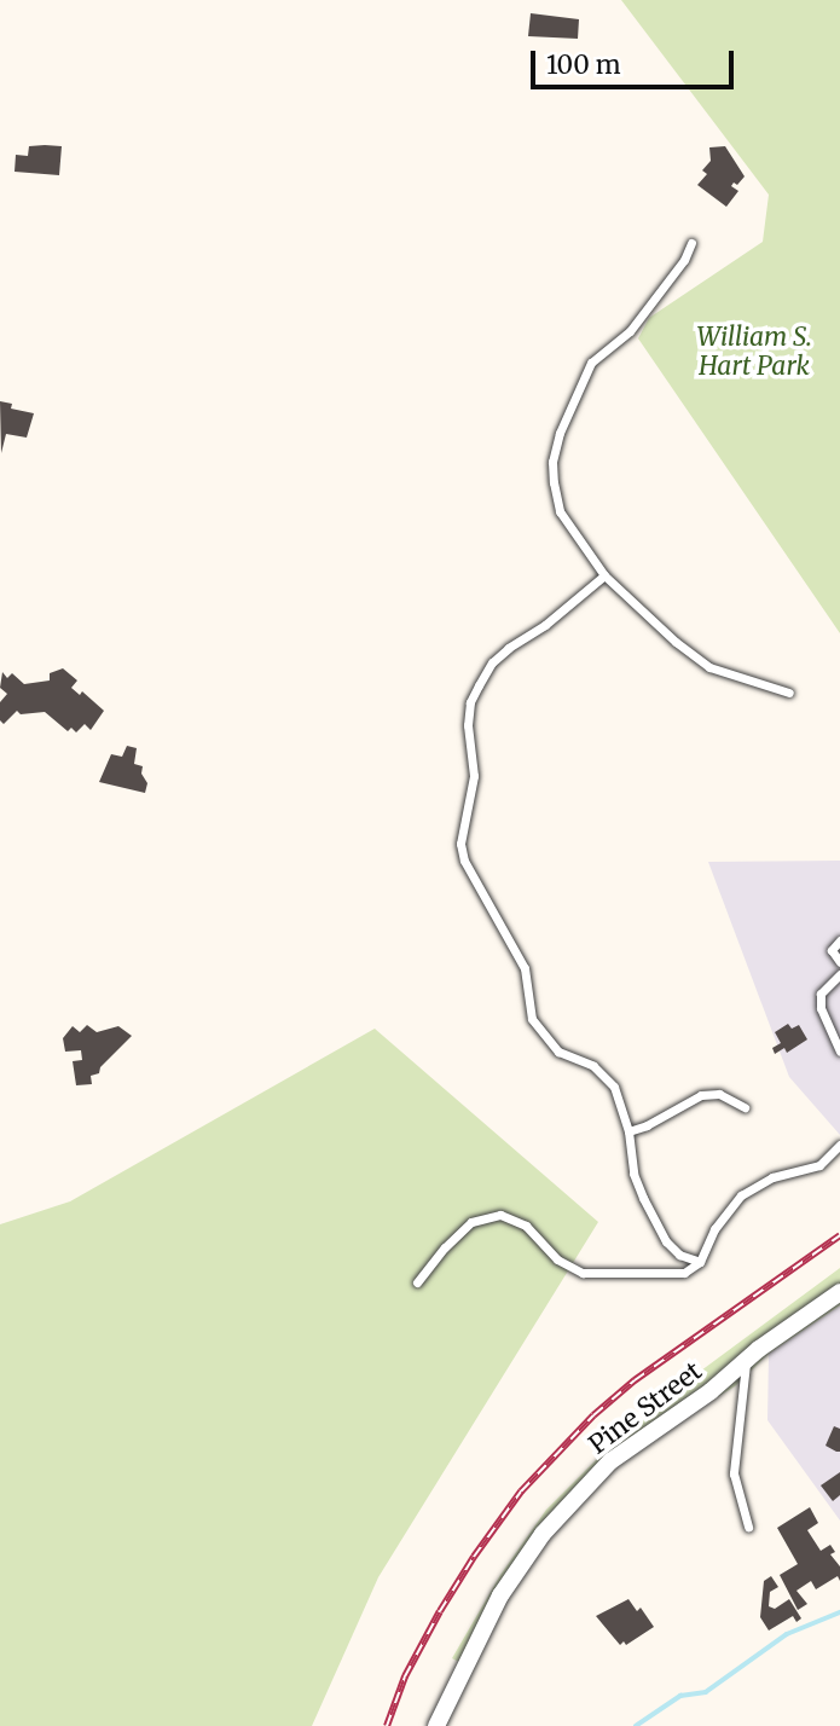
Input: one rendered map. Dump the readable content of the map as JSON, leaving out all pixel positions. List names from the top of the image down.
{
  "streets": {
    "street": ["Pine Street"]
  },
  "parks": ["William S. Hart Park"],
  "scale_bar": "100 m"
}
